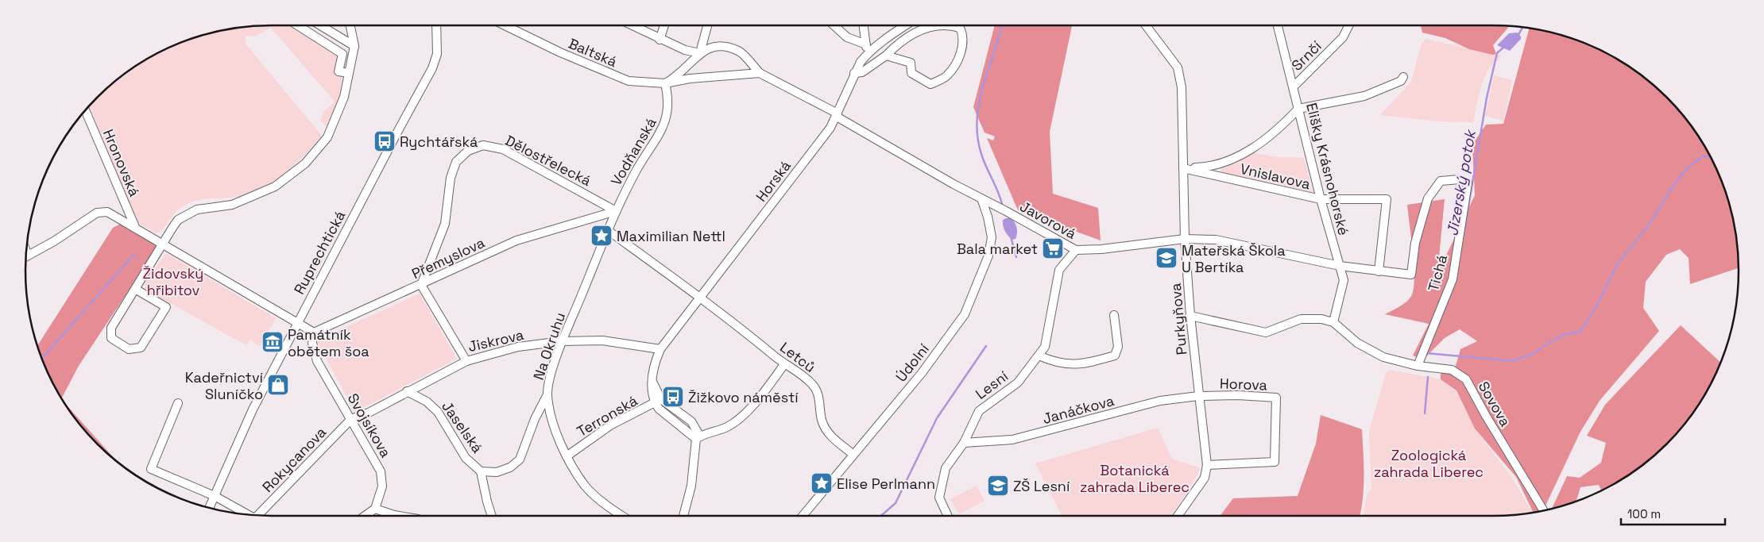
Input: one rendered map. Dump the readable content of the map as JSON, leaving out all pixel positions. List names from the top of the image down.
{
  "streets": {
    "street": [
      "Baltská",
      "Srnčí",
      "Vodňanská",
      "Dělostřelecká",
      "Hronovská",
      "Elišky Krásnohorské",
      "Vnislavova",
      "Horská",
      "Javorová",
      "Ruprechtická",
      "Přemyslova",
      "Tichá",
      "Purkyňova",
      "Jiskrova",
      "Na Okruhu",
      "Letců",
      "Údolní",
      "Horova",
      "Lesní",
      "Sovova",
      "Janáčkova",
      "Terronská",
      "Svojsíkova",
      "Jaselská",
      "Rokycanova"
    ]
  },
  "crossings": [
    ["Baltská", "Vodňanská"],
    ["Srnčí", "Elišky Krásnohorské"],
    ["Vodňanská", "Dělostřelecká"],
    ["Vodňanská", "Přemyslova"],
    ["Vodňanská", "Na Okruhu"],
    ["Vodňanská", "Letců"],
    ["Dělostřelecká", "Přemyslova"],
    ["Elišky Krásnohorské", "Vnislavova"],
    ["Elišky Krásnohorské", "Javorová"],
    ["Elišky Krásnohorské", "Sovova"],
    ["Vnislavova", "Javorová"],
    ["Vnislavova", "Purkyňova"],
    ["Horská", "Javorová"],
    ["Horská", "Jiskrova"],
    ["Horská", "Letců"],
    ["Horská", "Terronská"],
    ["Javorová", "Tichá"],
    ["Javorová", "Purkyňova"],
    ["Javorová", "Údolní"],
    ["Javorová", "Lesní"],
    ["Ruprechtická", "Přemyslova"],
    ["Tichá", "Sovova"],
    ["Purkyňova", "Horova"],
    ["Purkyňova", "Janáčkova"],
    ["Jiskrova", "Na Okruhu"],
    ["Jiskrova", "Letců"],
    ["Jiskrova", "Terronská"],
    ["Jiskrova", "Svojsíkova"],
    ["Jiskrova", "Jaselská"],
    ["Jiskrova", "Rokycanova"],
    ["Na Okruhu", "Letců"],
    ["Na Okruhu", "Terronská"],
    ["Na Okruhu", "Jaselská"],
    ["Letců", "Údolní"],
    ["Letců", "Terronská"],
    ["Horova", "Janáčkova"],
    ["Lesní", "Janáčkova"],
    ["Svojsíkova", "Rokycanova"]
  ],
  "water": ["Jizerský potok"],
  "parks": ["Židovský hřibitov", "Zoologická zahrada Liberec", "Botanická zahrada Liberec"],
  "places": {
    "bus stop": ["Rychtářská", "Žižkovo náměstí"],
    "place": ["Maximilian Nettl", "Elise Perlmann"],
    "supermarket": ["Bala market"],
    "school or university": ["Mateřská Škola U Bertíka", "ZŠ Lesní"],
    "museum": ["Památník obětem šoa"],
    "shop": ["Kadeřnictví Sluníčko"]
  },
  "scale_bar": "100 m"
}
